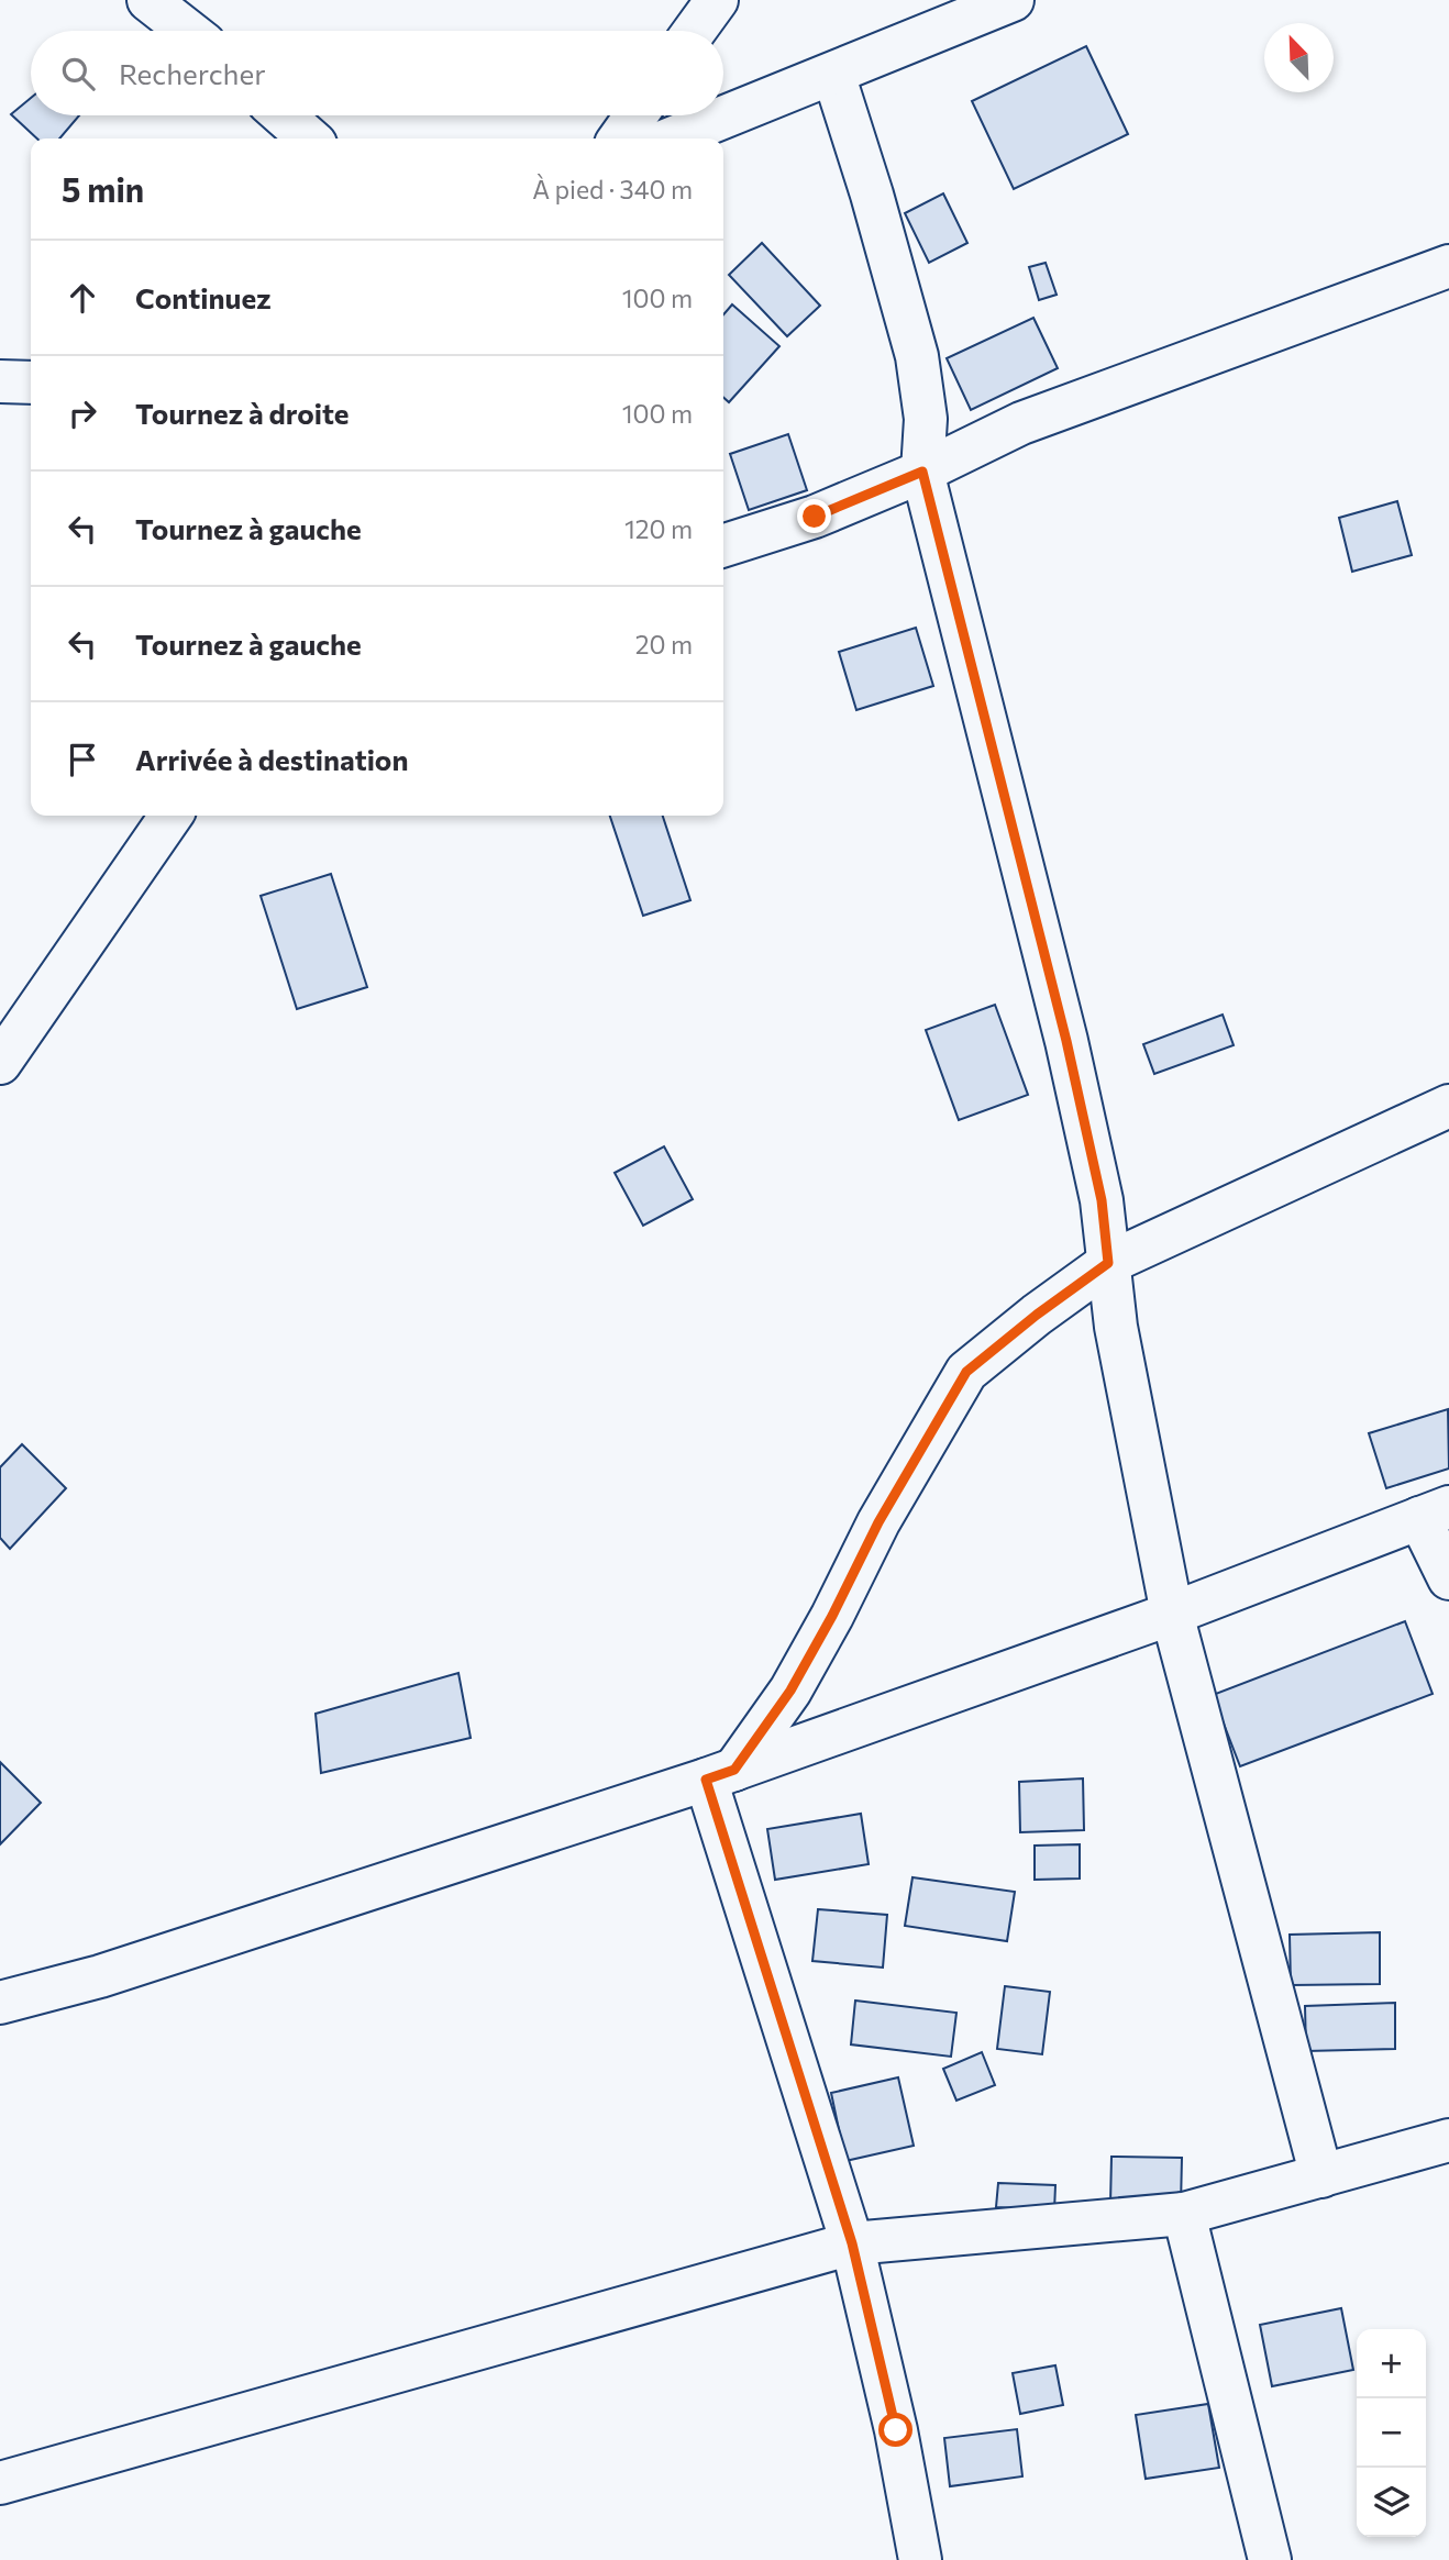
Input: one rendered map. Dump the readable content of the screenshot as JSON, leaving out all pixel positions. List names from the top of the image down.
{
  "north": "top left",
  "page": {
    "search": "Rechercher",
    "heading": ["5 min", "À pied · 340 m"],
    "list": [
      ["Continuez", "100 m"],
      ["Tournez à droite", "100 m"],
      ["Tournez à gauche", "120 m"],
      ["Tournez à gauche", "20 m"],
      "Arrivée à destination"
    ],
    "map_buttons": ["+", "−"]
  }
}
